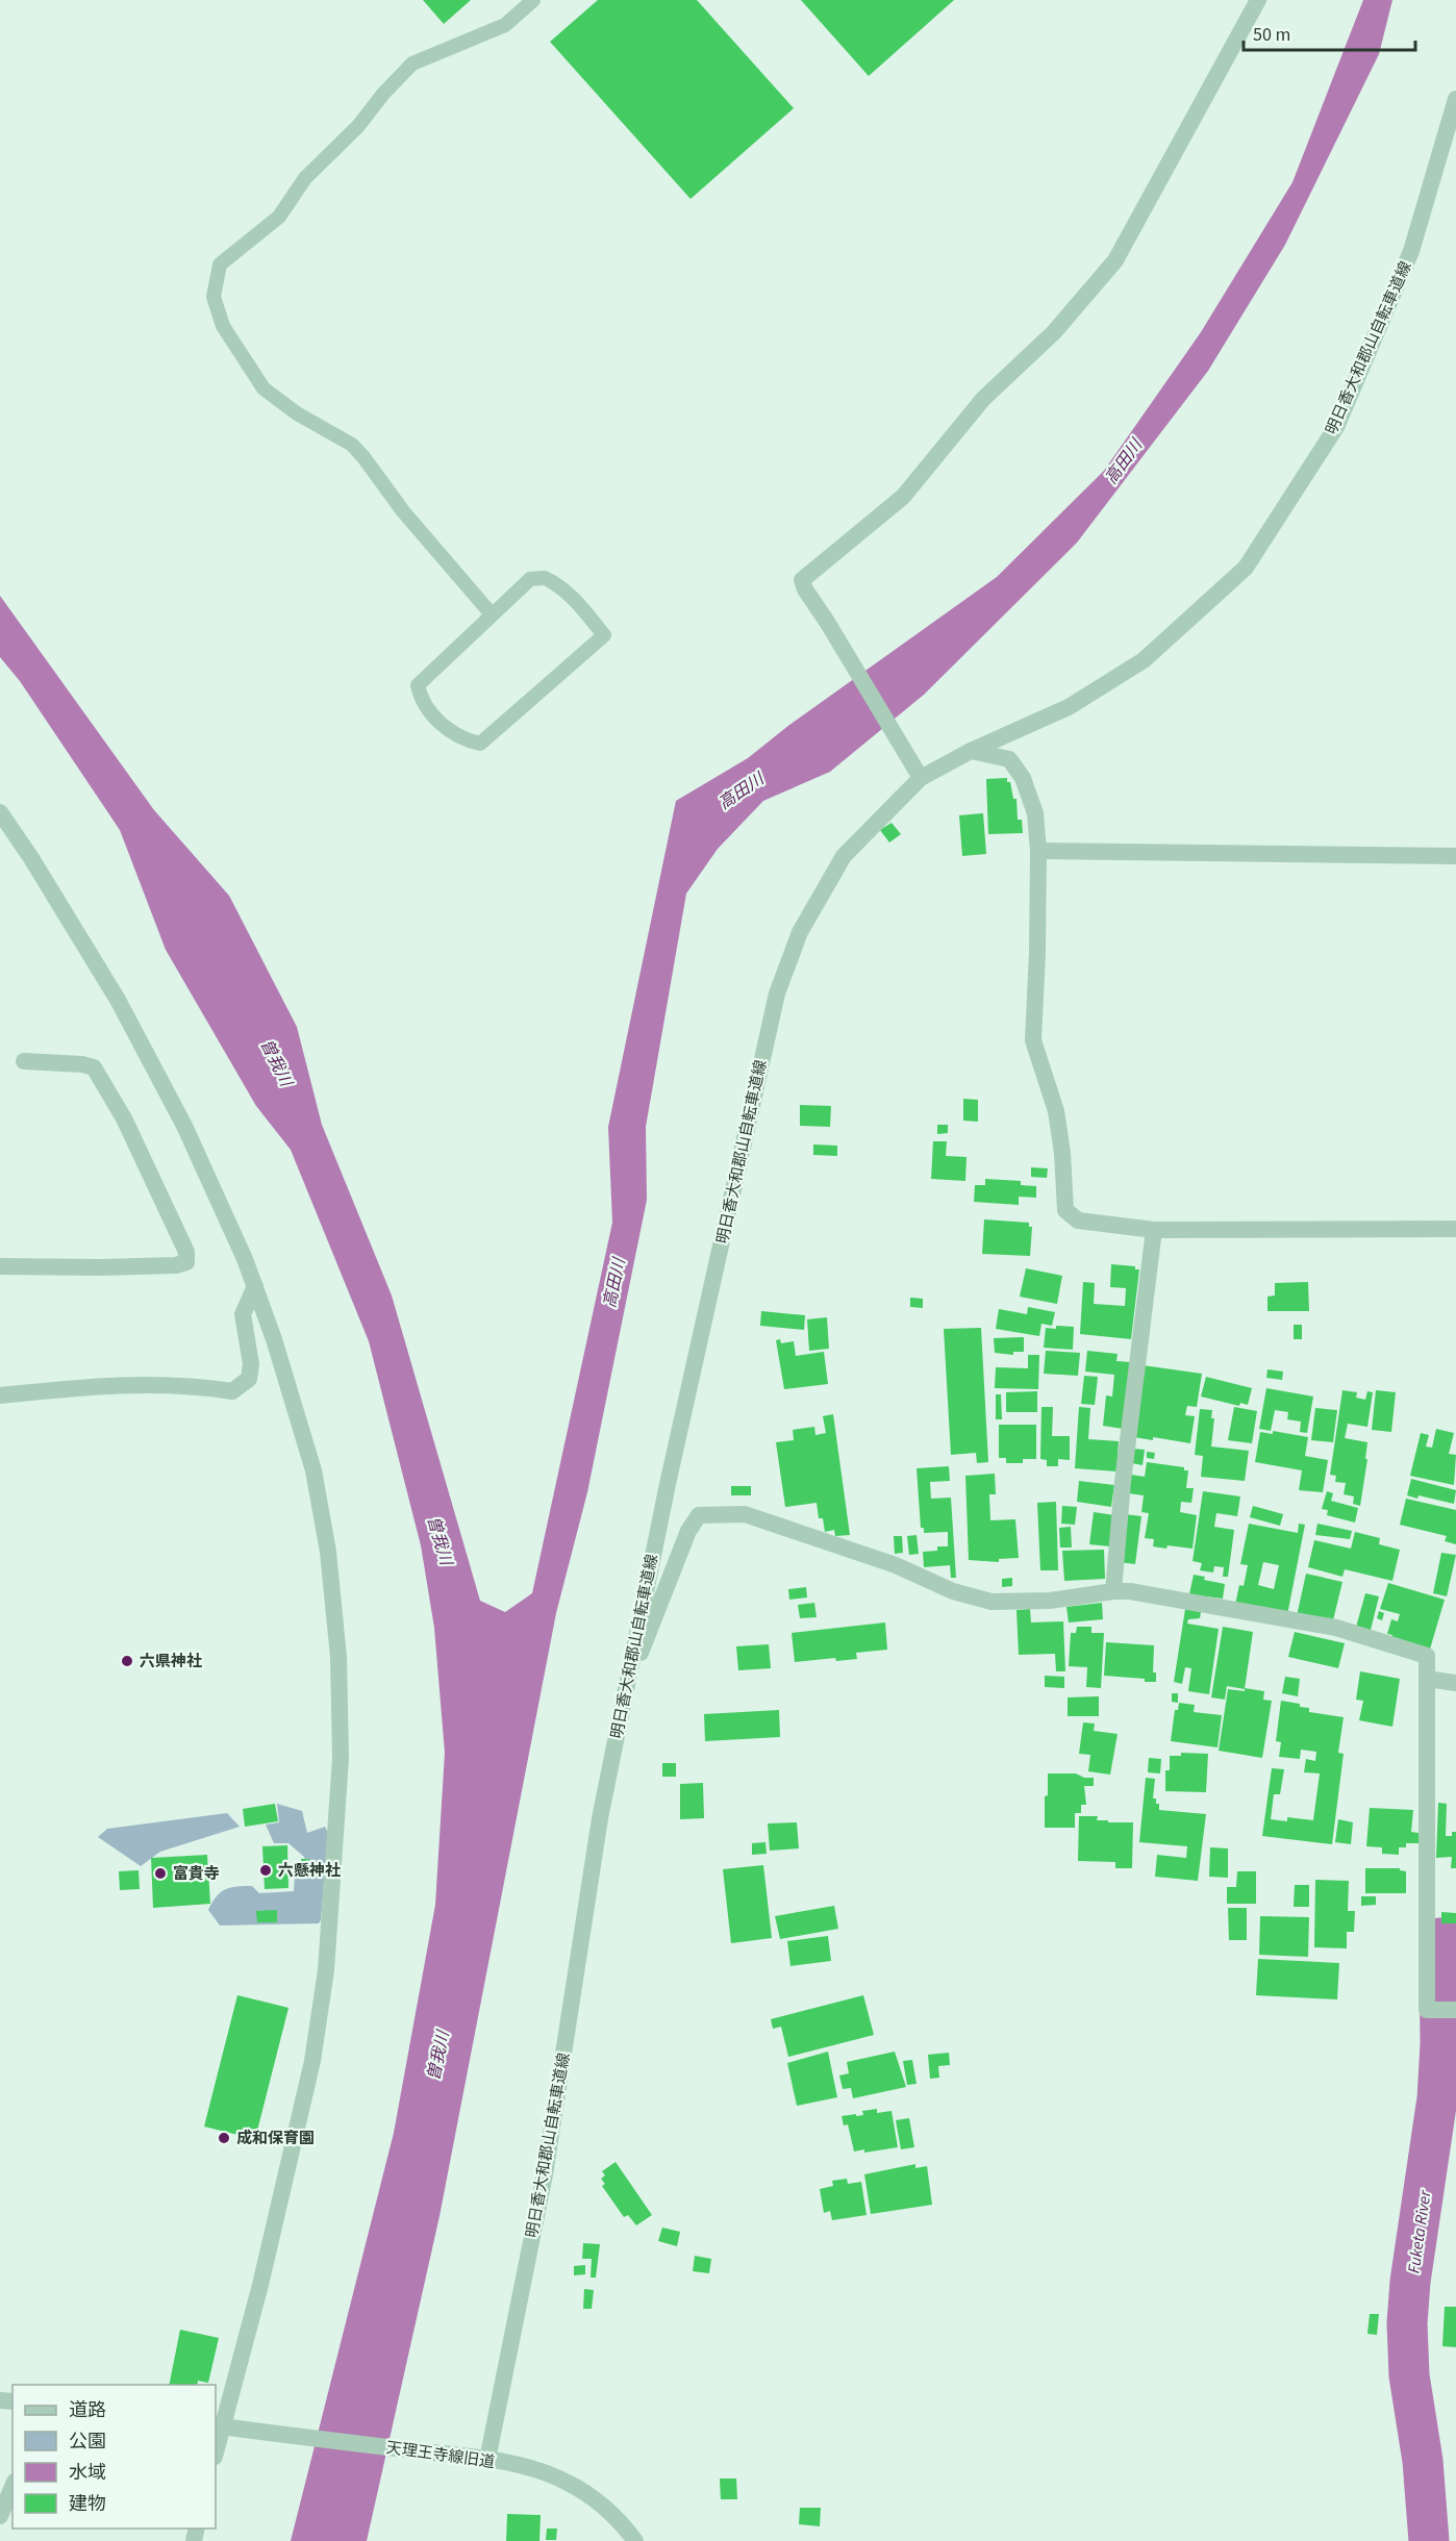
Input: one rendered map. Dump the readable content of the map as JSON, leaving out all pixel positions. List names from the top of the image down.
{
  "streets": {
    "street": ["明日香大和郡山自転車道線", "天理王寺線旧道"]
  },
  "crossings": [
    ["明日香大和郡山自転車道線", "天理王寺線旧道"]
  ],
  "water": ["高田川", "曽我川", "Fuketa River"],
  "places": [
    "六県神社",
    "六懸神社",
    "富貴寺",
    "成和保育園"
  ],
  "legend": [
    "道路",
    "公園",
    "水域",
    "建物"
  ],
  "scale_bar": "50 m"
}
